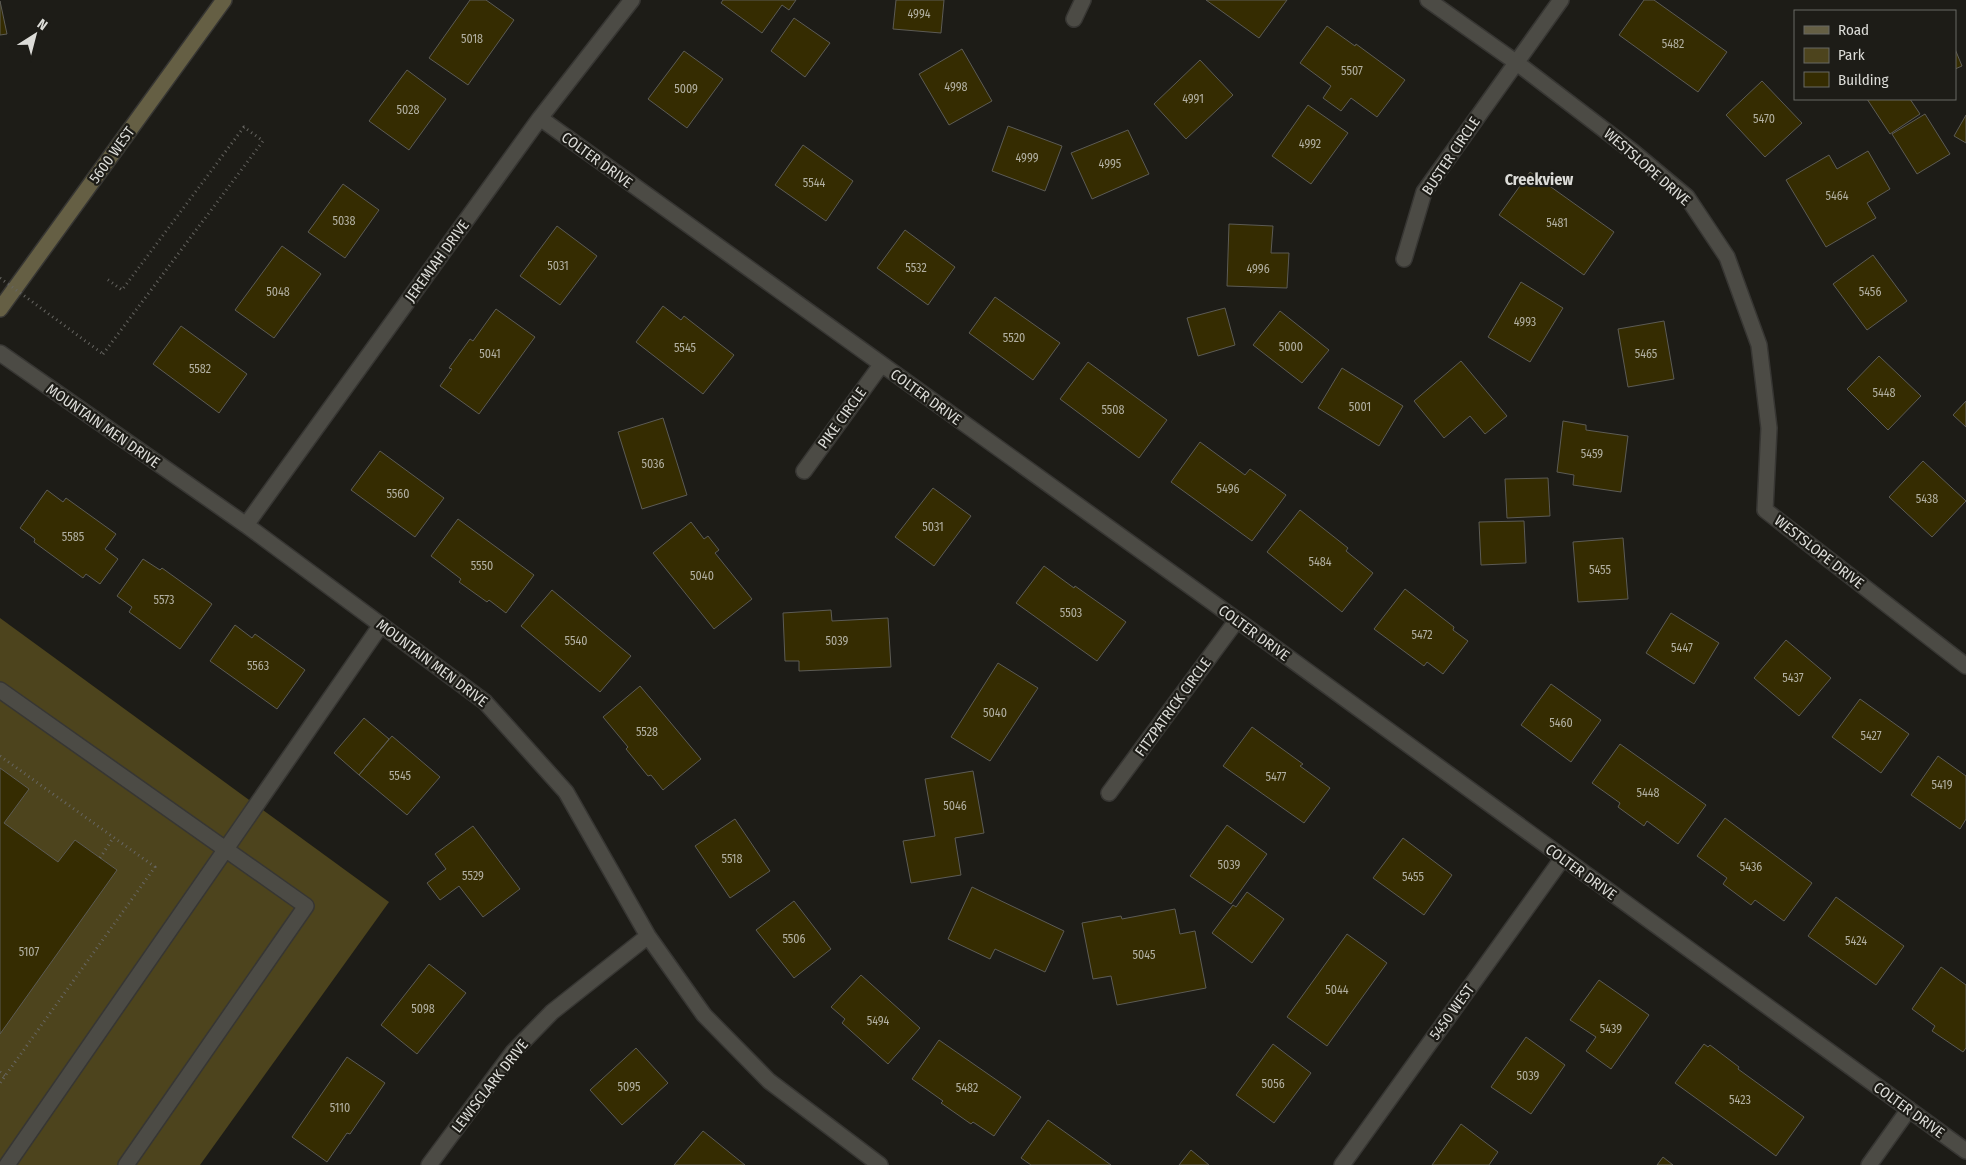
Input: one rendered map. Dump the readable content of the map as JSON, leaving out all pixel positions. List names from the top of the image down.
{
  "streets": {
    "main road": ["5600 WEST"],
    "street": [
      "BUSTER CIRCLE",
      "COLTER DRIVE",
      "WESTSLOPE DRIVE",
      "JEREMIAH DRIVE",
      "PIKE CIRCLE",
      "MOUNTAIN MEN DRIVE",
      "FITZPATRICK CIRCLE",
      "5450 WEST",
      "LEWISCLARK DRIVE"
    ]
  },
  "crossings": [
    ["BUSTER CIRCLE", "WESTSLOPE DRIVE"],
    ["COLTER DRIVE", "JEREMIAH DRIVE"],
    ["COLTER DRIVE", "PIKE CIRCLE"],
    ["COLTER DRIVE", "FITZPATRICK CIRCLE"],
    ["COLTER DRIVE", "5450 WEST"],
    ["JEREMIAH DRIVE", "MOUNTAIN MEN DRIVE"],
    ["MOUNTAIN MEN DRIVE", "LEWISCLARK DRIVE"]
  ],
  "districts": ["Creekview"],
  "house_numbers": [
    "4994",
    "5018",
    "5482",
    "5507",
    "4998",
    "5009",
    "4991",
    "5028",
    "5470",
    "4992",
    "4999",
    "4995",
    "5544",
    "5464",
    "5038",
    "5481",
    "5031",
    "5532",
    "4996",
    "5048",
    "5456",
    "4993",
    "5520",
    "5000",
    "5545",
    "5041",
    "5465",
    "5582",
    "5448",
    "5001",
    "5508",
    "5459",
    "5036",
    "5496",
    "5560",
    "5438",
    "5031",
    "5585",
    "5484",
    "5550",
    "5455",
    "5040",
    "5573",
    "5503",
    "5472",
    "5540",
    "5039",
    "5447",
    "5563",
    "5437",
    "5040",
    "5460",
    "5528",
    "5427",
    "5545",
    "5477",
    "5419",
    "5448",
    "5046",
    "5518",
    "5039",
    "5436",
    "5529",
    "5455",
    "5506",
    "5424",
    "5107",
    "5045",
    "5044",
    "5098",
    "5494",
    "5439",
    "5039",
    "5056",
    "5095",
    "5482",
    "5423",
    "5110"
  ],
  "legend": ["Road", "Park", "Building"],
  "north": "top right"
}
